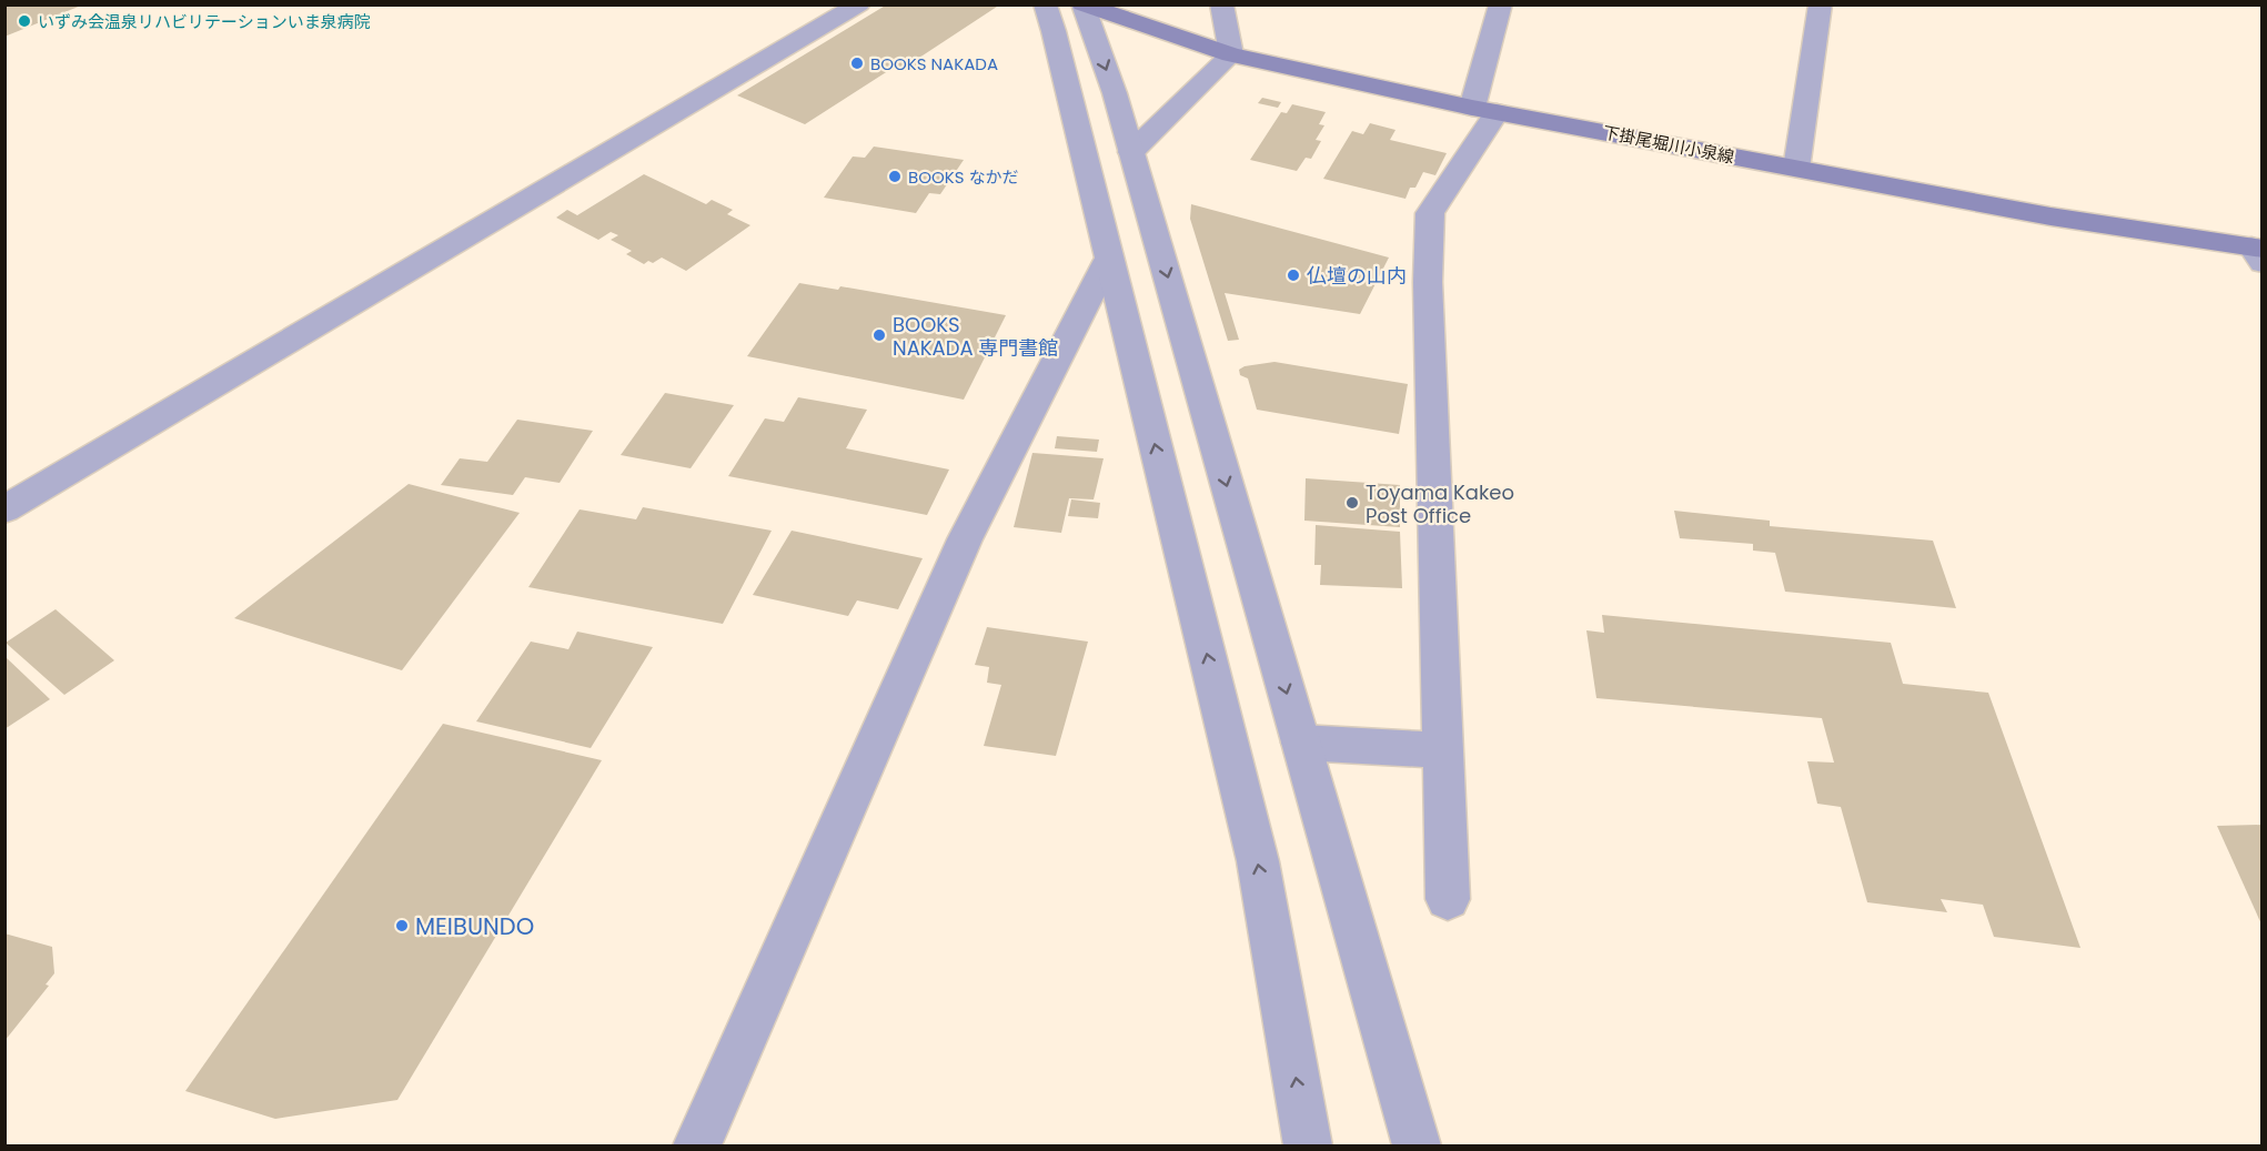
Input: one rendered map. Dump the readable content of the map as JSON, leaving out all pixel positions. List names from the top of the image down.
{
  "streets": {
    "main road": ["下掛尾堀川小泉線"]
  },
  "places": [
    "いずみ会温泉リハビリテーションいま泉病院",
    "BOOKS NAKADA",
    "BOOKS なかだ",
    "仏壇の山内",
    "BOOKS NAKADA 専門書館",
    "Toyama Kakeo Post Office",
    "MEIBUNDO"
  ]
}
